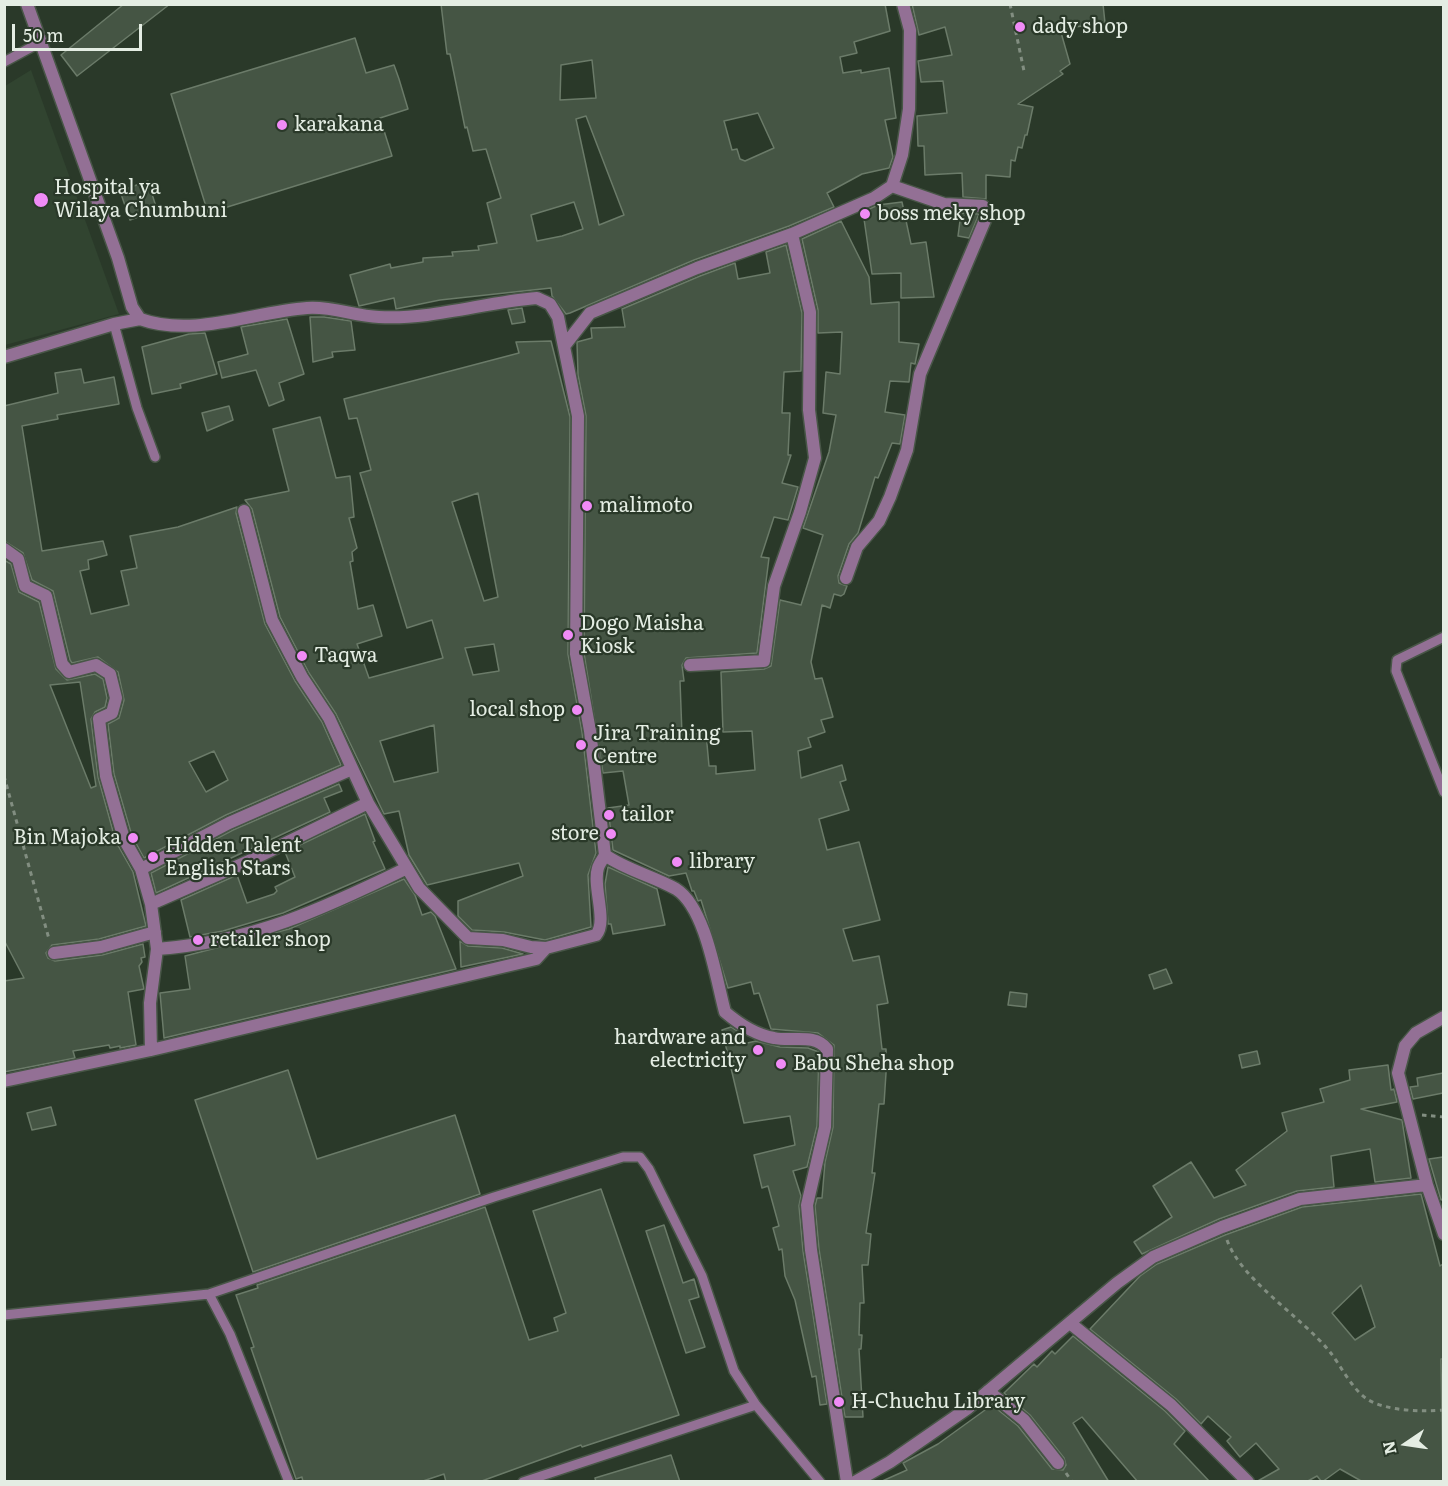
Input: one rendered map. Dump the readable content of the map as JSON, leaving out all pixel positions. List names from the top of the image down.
{
  "places": [
    "dady shop",
    "karakana",
    "Hospital ya Wilaya Chumbuni",
    "boss meky shop",
    "malimoto",
    "Dogo Maisha Kiosk",
    "Taqwa",
    "local shop",
    "Jira Training Centre",
    "tailor",
    "store",
    "Bin Majoka",
    "Hidden Talent English Stars",
    "library",
    "retailer shop",
    "hardware and electricity",
    "Babu Sheha shop",
    "H-Chuchu Library"
  ],
  "scale_bar": "50 m",
  "north": "left"
}
